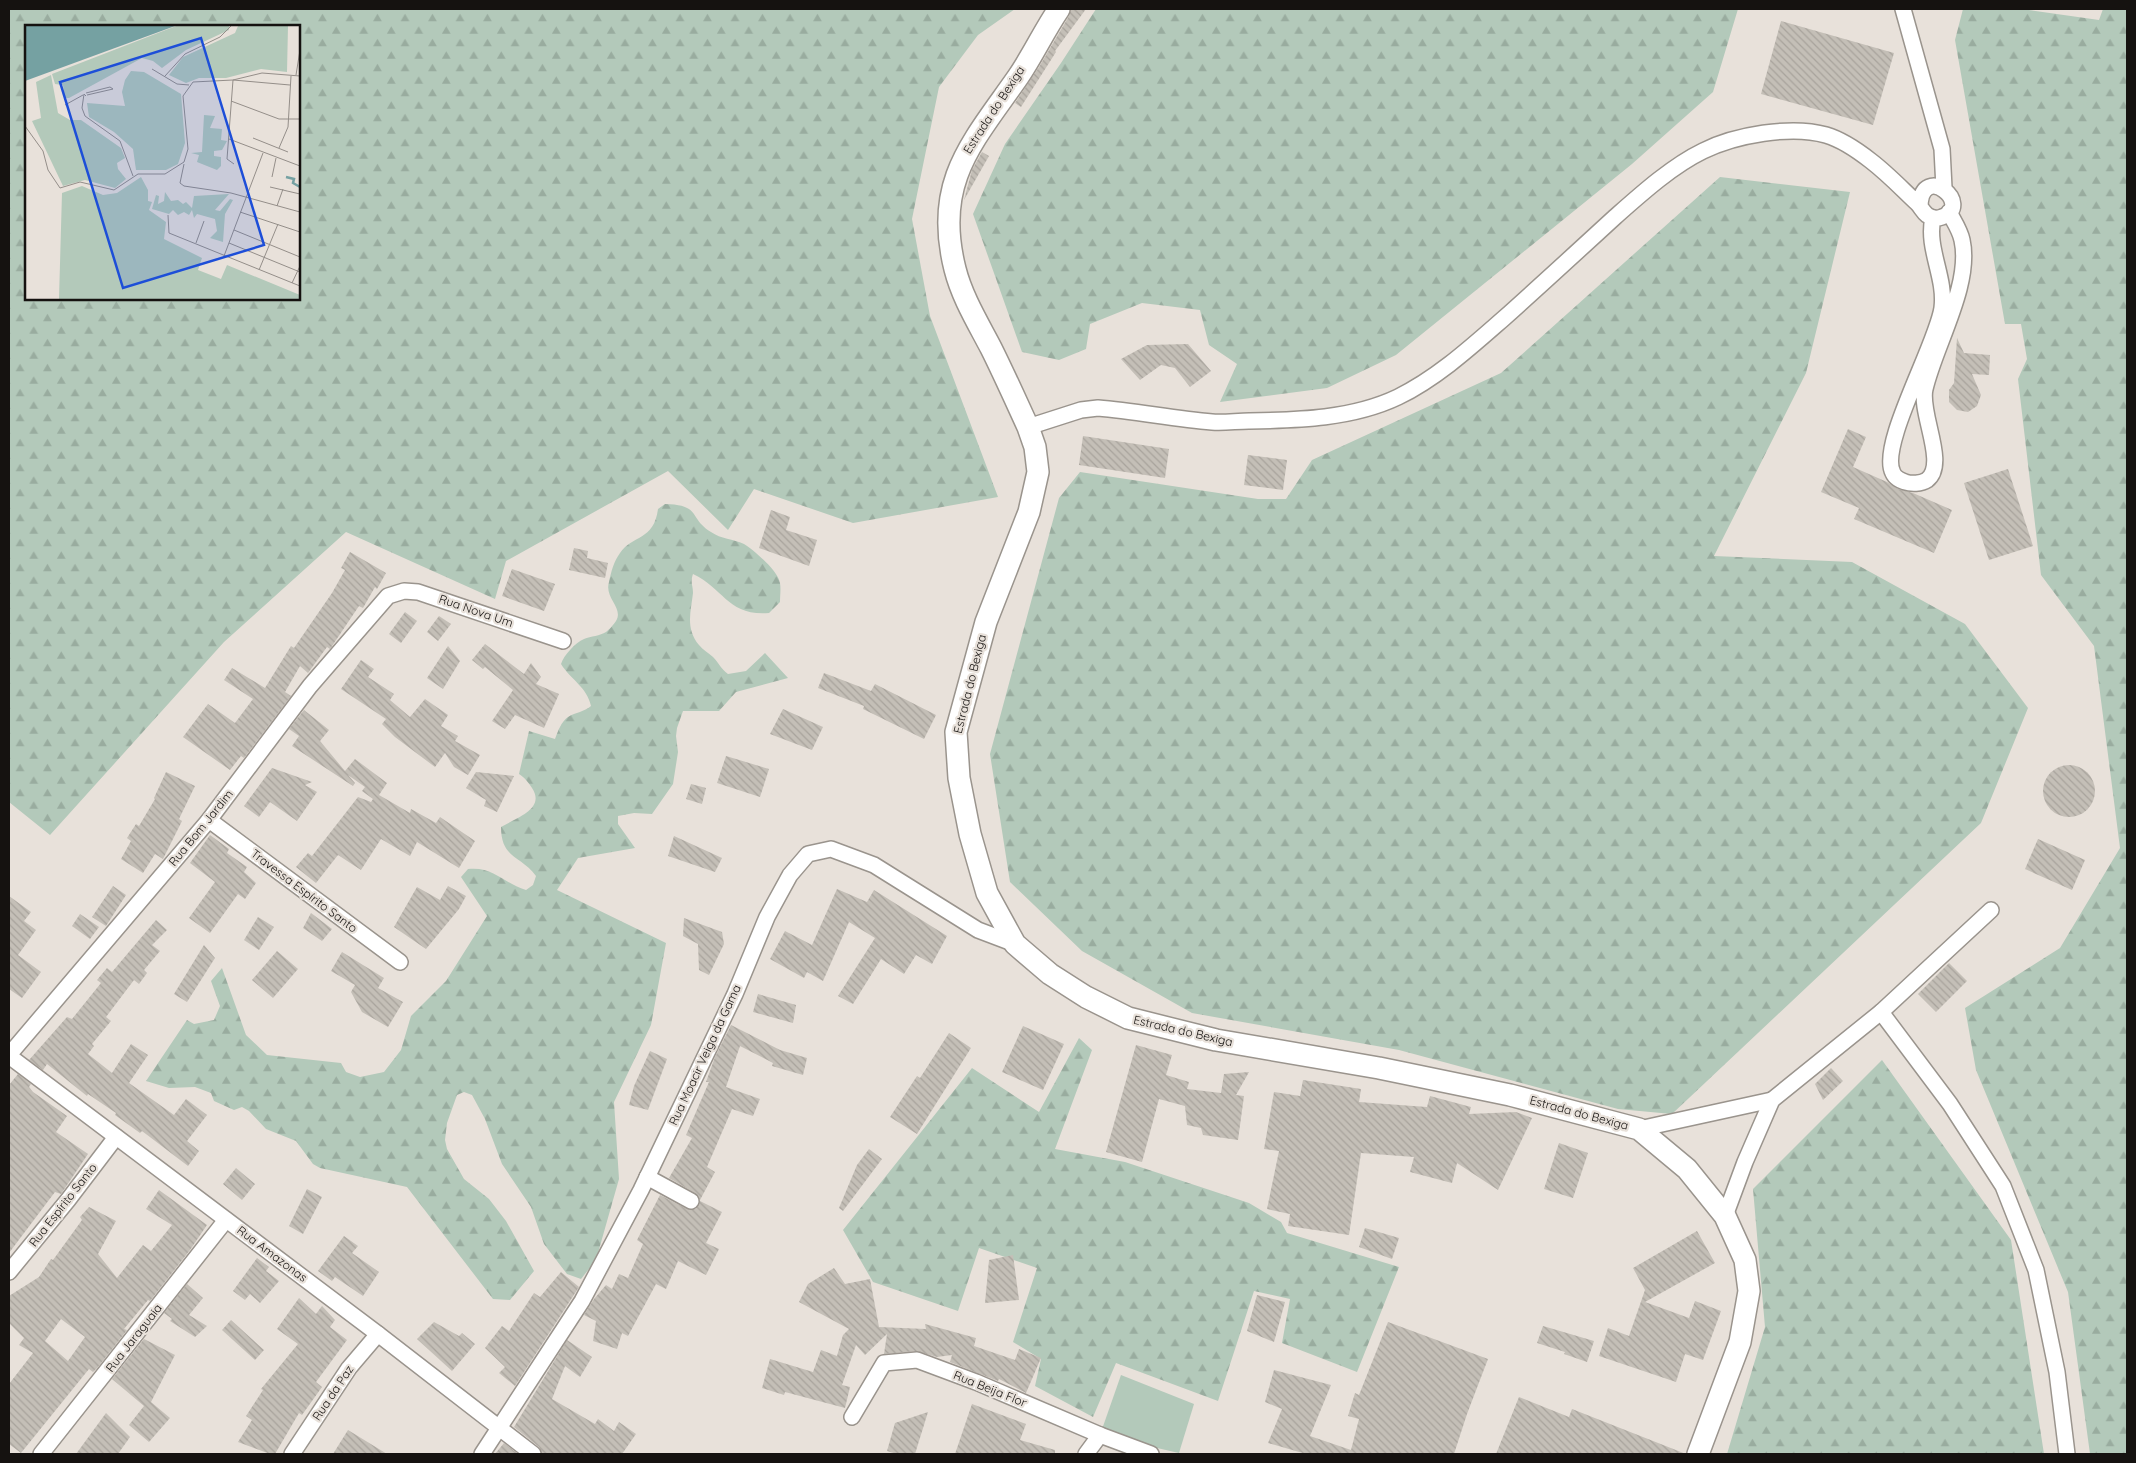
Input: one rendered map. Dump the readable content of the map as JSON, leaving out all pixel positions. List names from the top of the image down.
{
  "streets": {
    "street": [
      "Estrada do Bexiga",
      "Rua Nova Um",
      "Rua Bom Jardim",
      "Travessa Espírito Santo",
      "Rua Moacir Veiga da Gama",
      "Rua Espírito Santo",
      "Rua Amazonas",
      "Rua Jaraguaia",
      "Rua Beija Flor",
      "Rua da Paz"
    ]
  },
  "crossings": [
    ["Estrada do Bexiga", "Rua Moacir Veiga da Gama"],
    ["Rua Nova Um", "Rua Bom Jardim"],
    ["Rua Bom Jardim", "Travessa Espírito Santo"],
    ["Rua Bom Jardim", "Rua Amazonas"],
    ["Rua Moacir Veiga da Gama", "Rua Amazonas"],
    ["Rua Espírito Santo", "Rua Amazonas"],
    ["Rua Amazonas", "Rua Jaraguaia"],
    ["Rua Amazonas", "Rua da Paz"]
  ]
}
